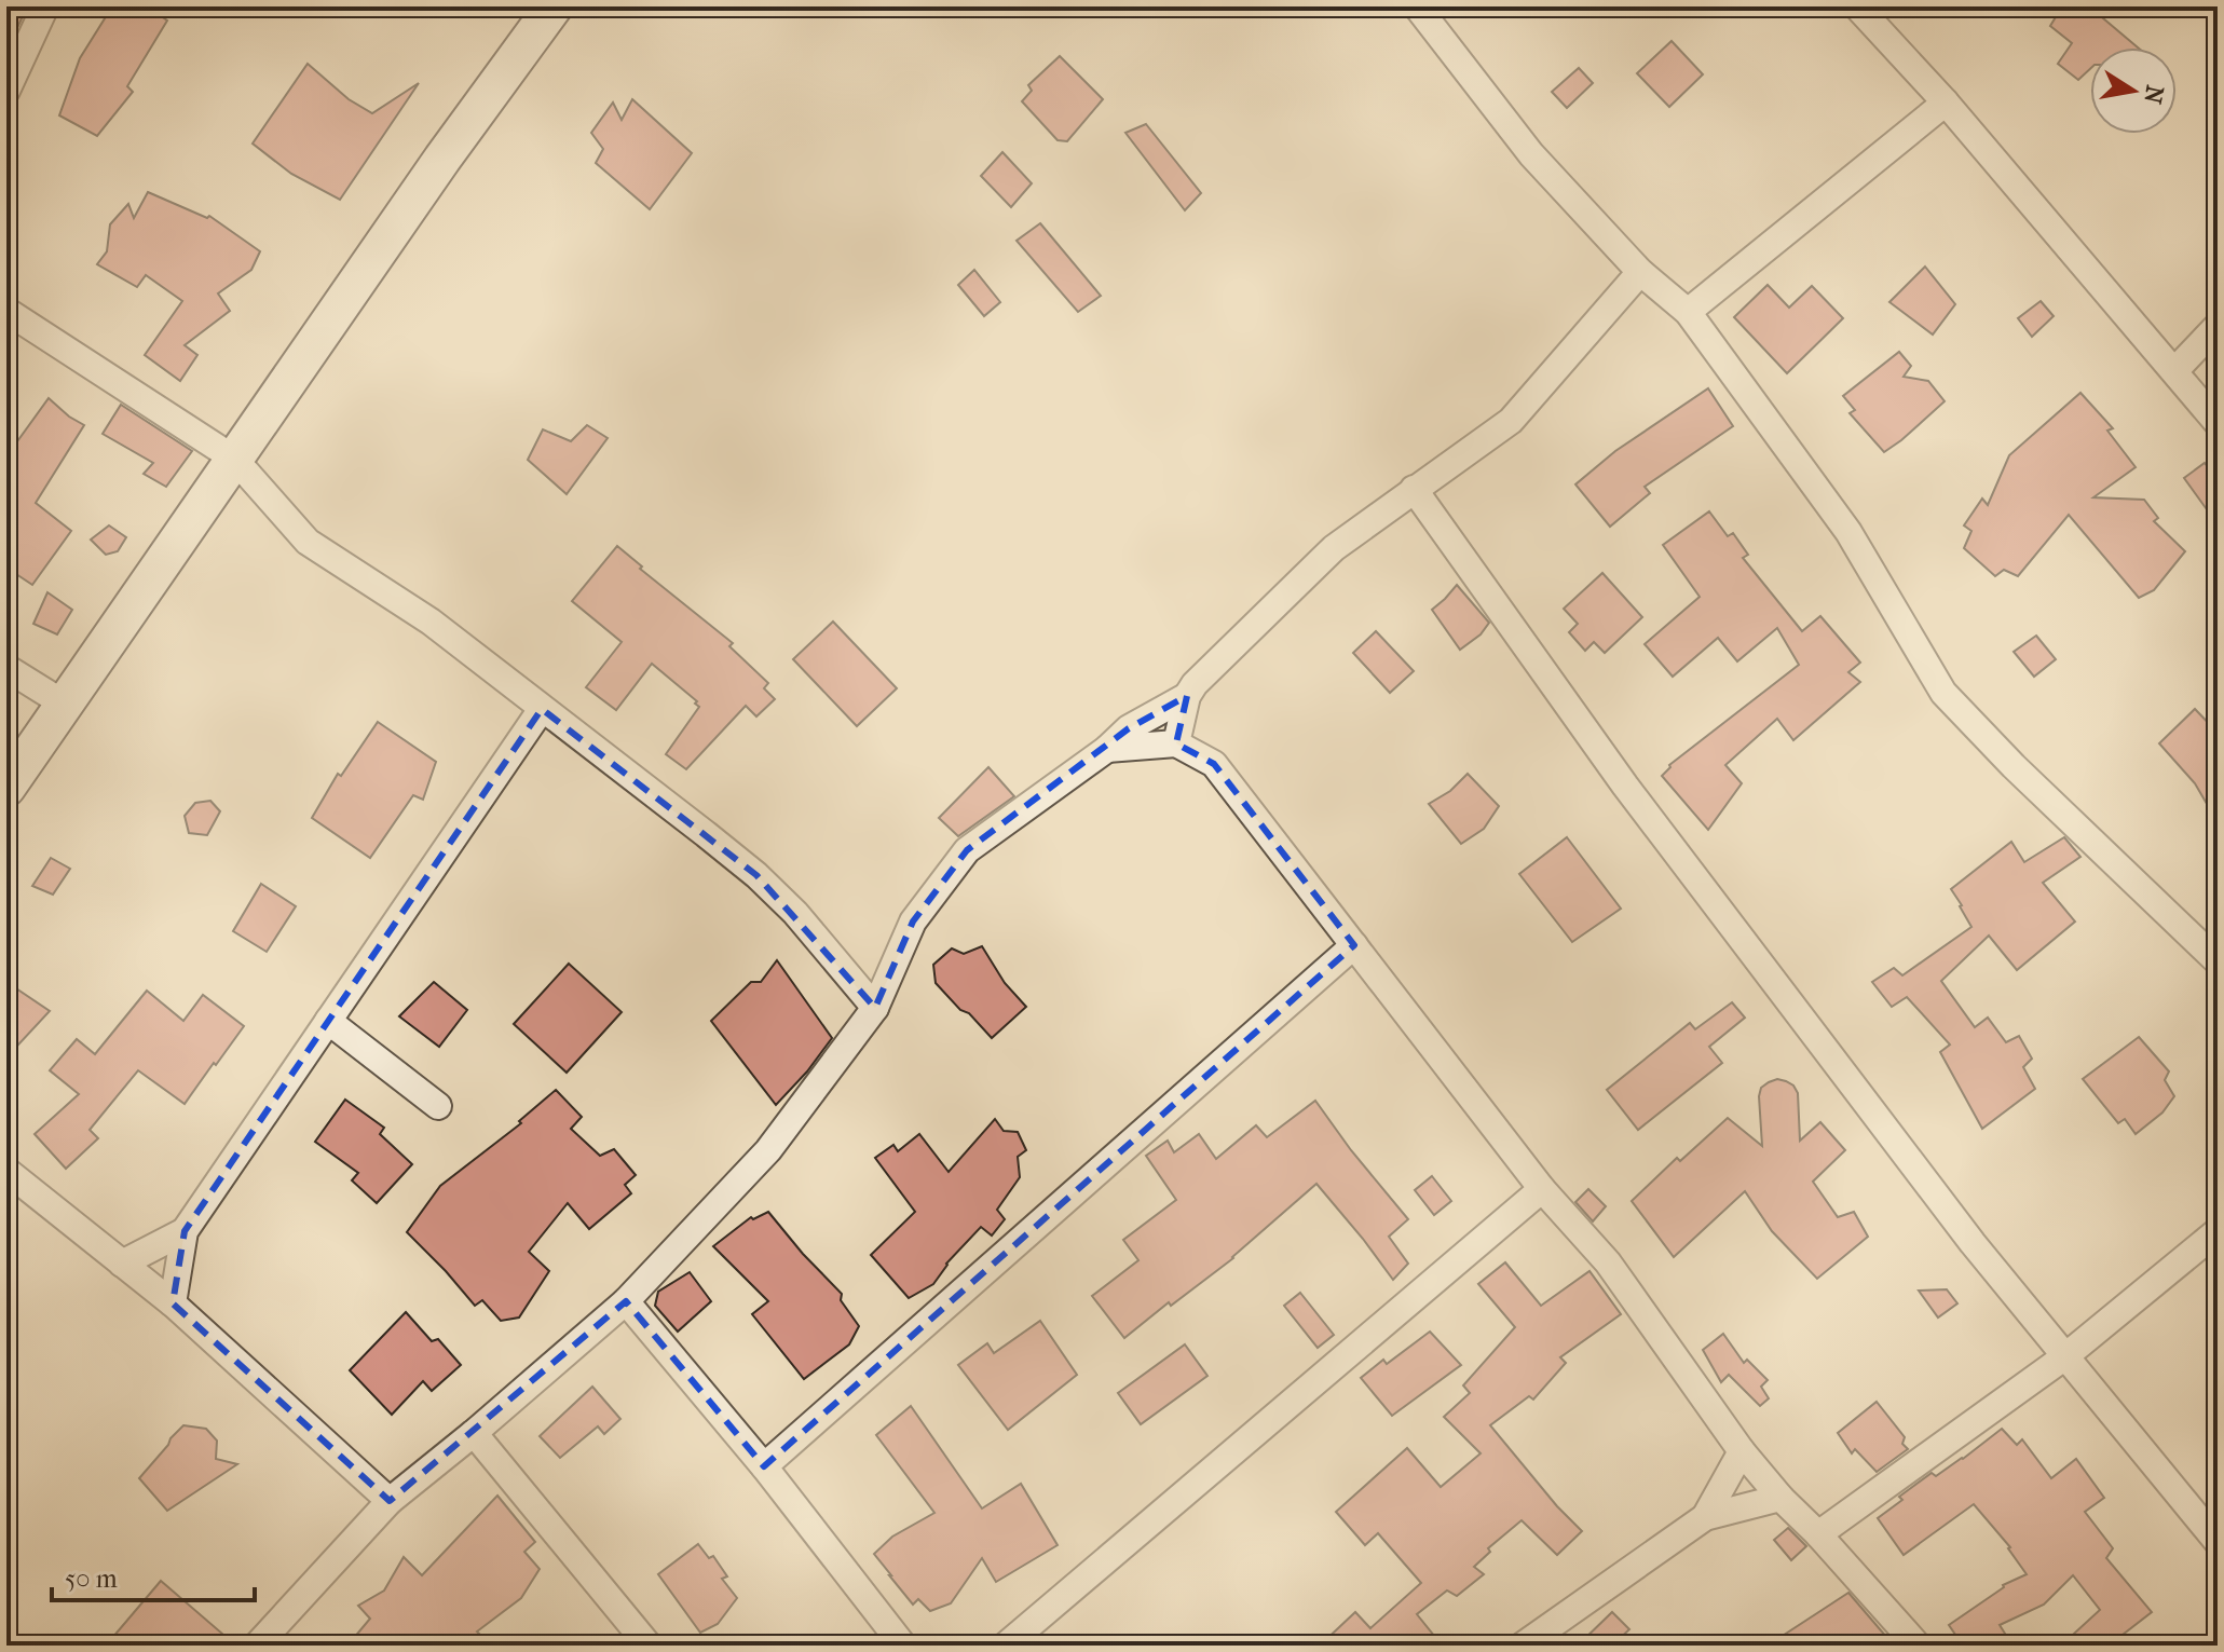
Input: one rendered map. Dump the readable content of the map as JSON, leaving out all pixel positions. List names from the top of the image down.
{
  "scale_bar": "50 m",
  "north": "right"
}
